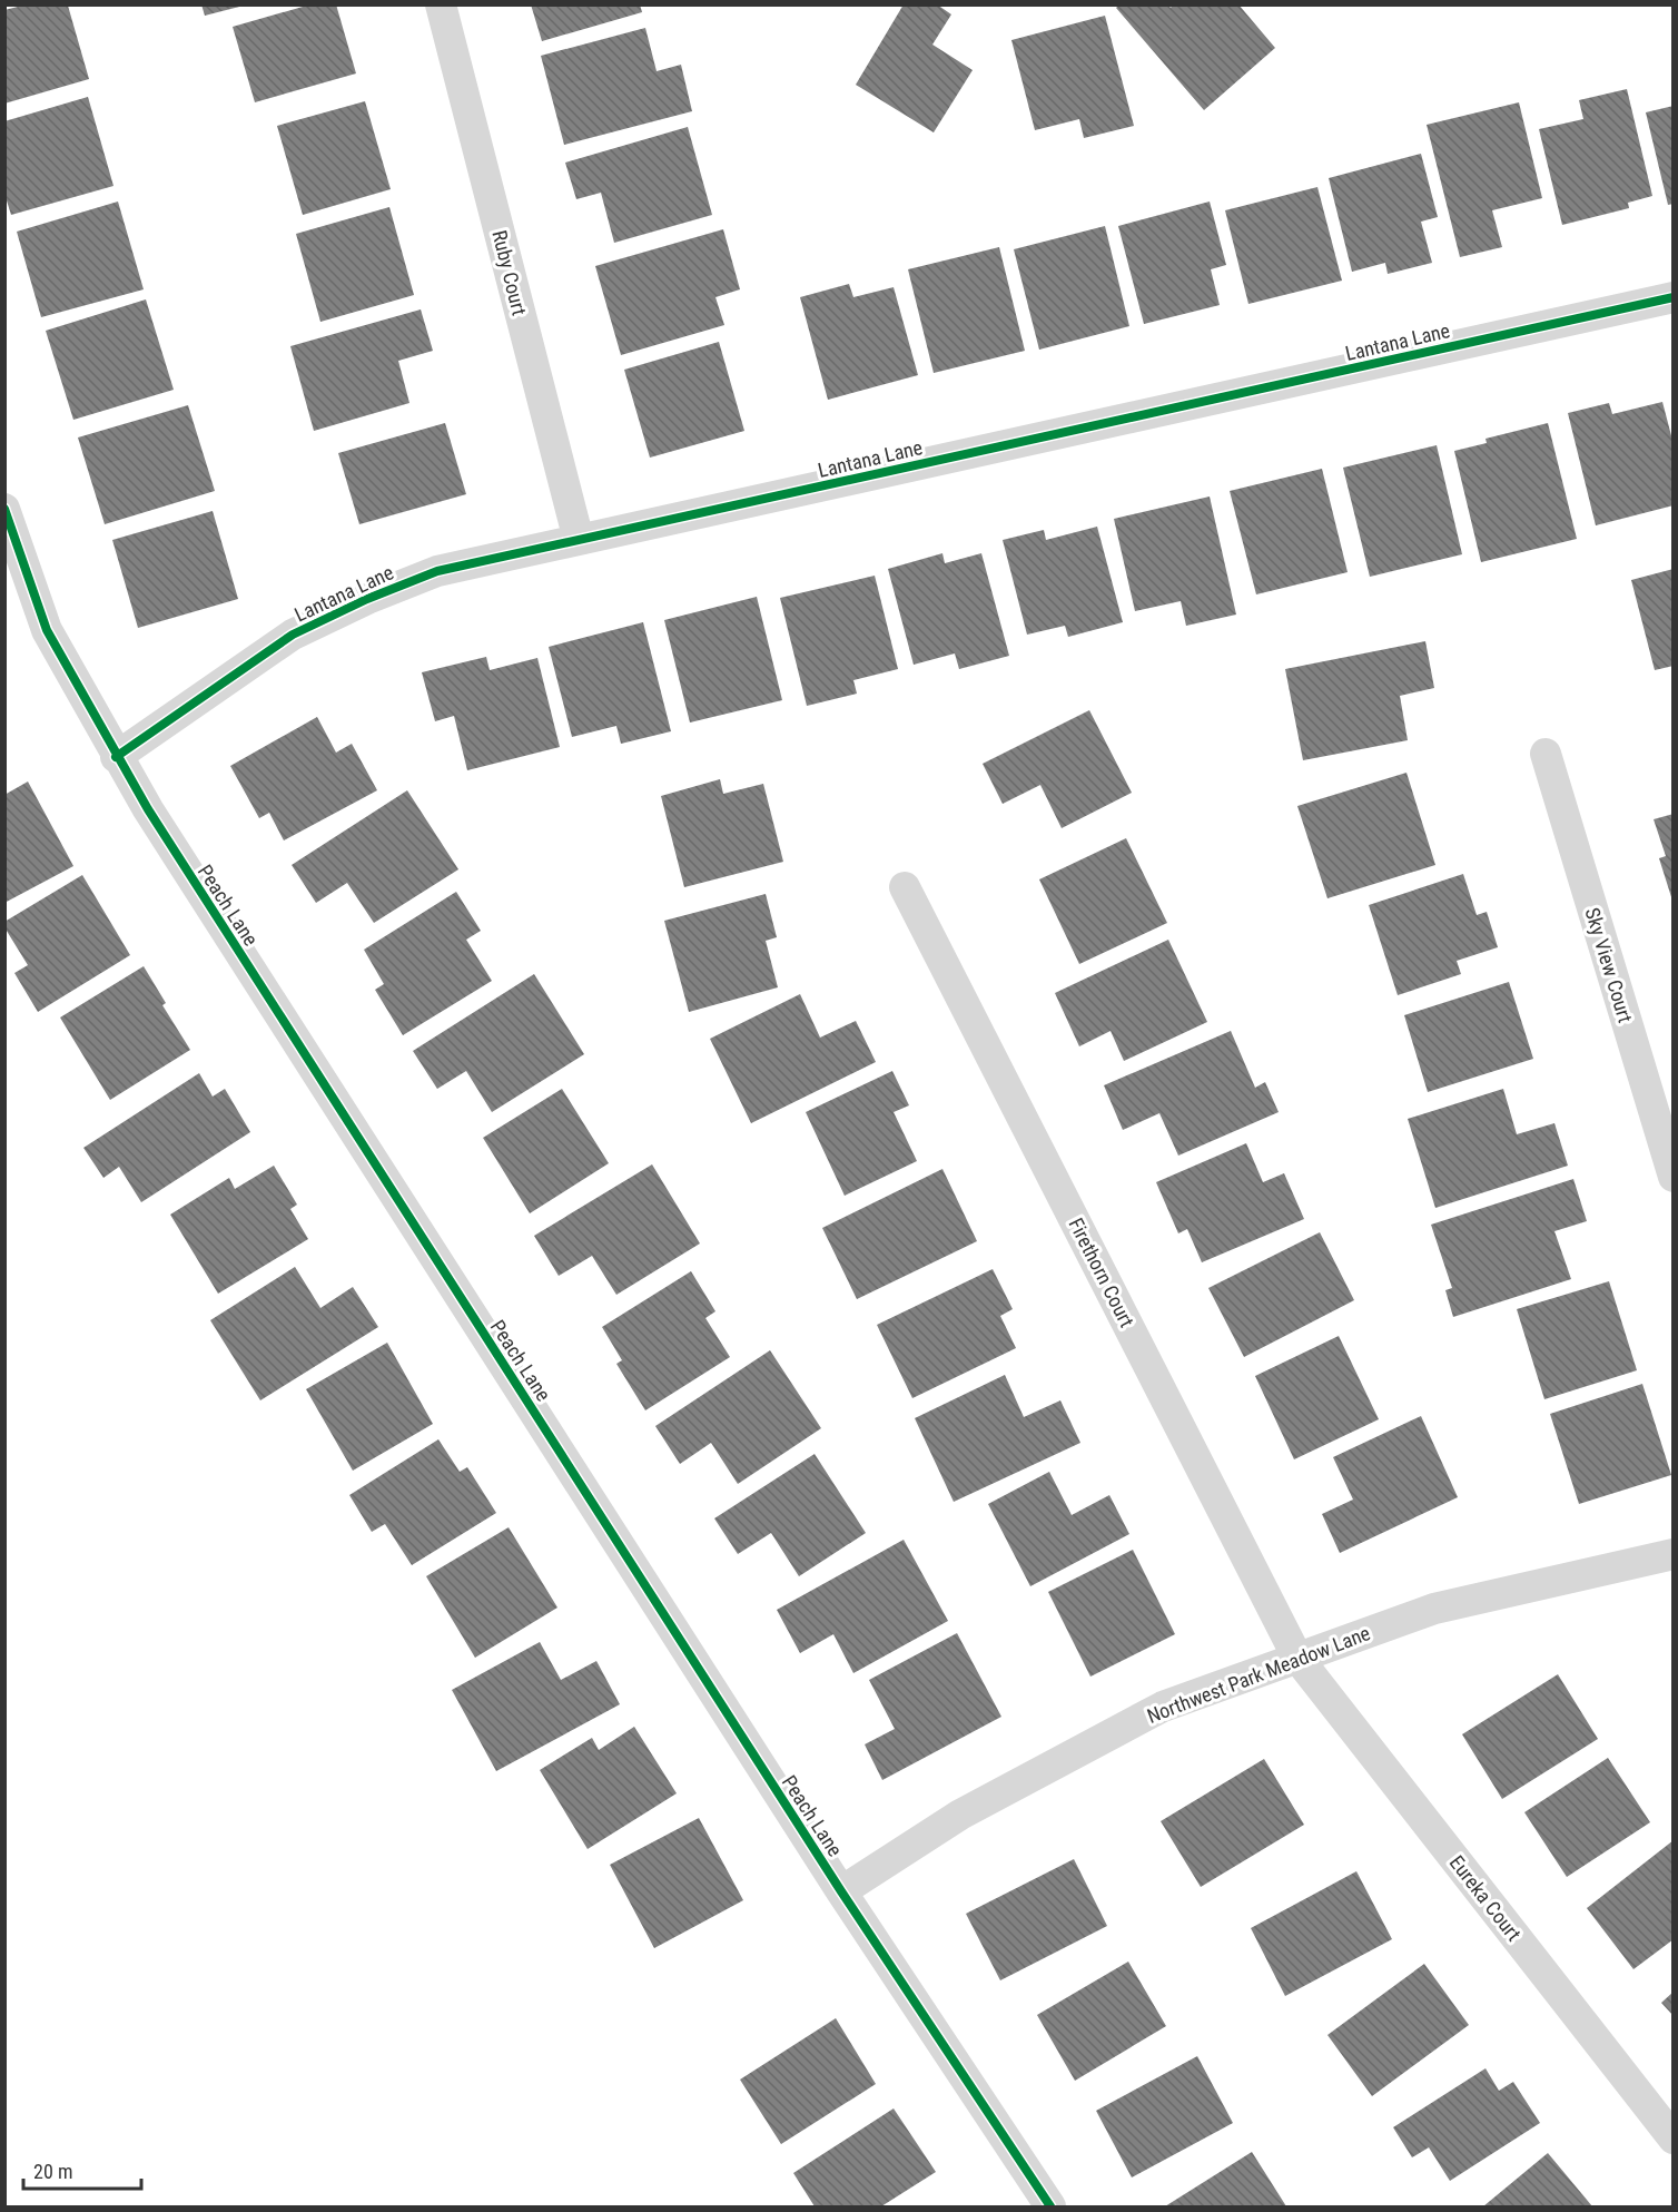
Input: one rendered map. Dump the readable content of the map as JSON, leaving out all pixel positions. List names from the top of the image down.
{
  "streets": {
    "street": [
      "Ruby Court",
      "Lantana Lane",
      "Peach Lane",
      "Sky View Court",
      "Firethorn Court",
      "Northwest Park Meadow Lane",
      "Eureka Court"
    ]
  },
  "crossings": [
    ["Ruby Court", "Lantana Lane"],
    ["Lantana Lane", "Peach Lane"],
    ["Peach Lane", "Northwest Park Meadow Lane"],
    ["Firethorn Court", "Northwest Park Meadow Lane"],
    ["Firethorn Court", "Eureka Court"],
    ["Northwest Park Meadow Lane", "Eureka Court"]
  ],
  "scale_bar": "20 m"
}
